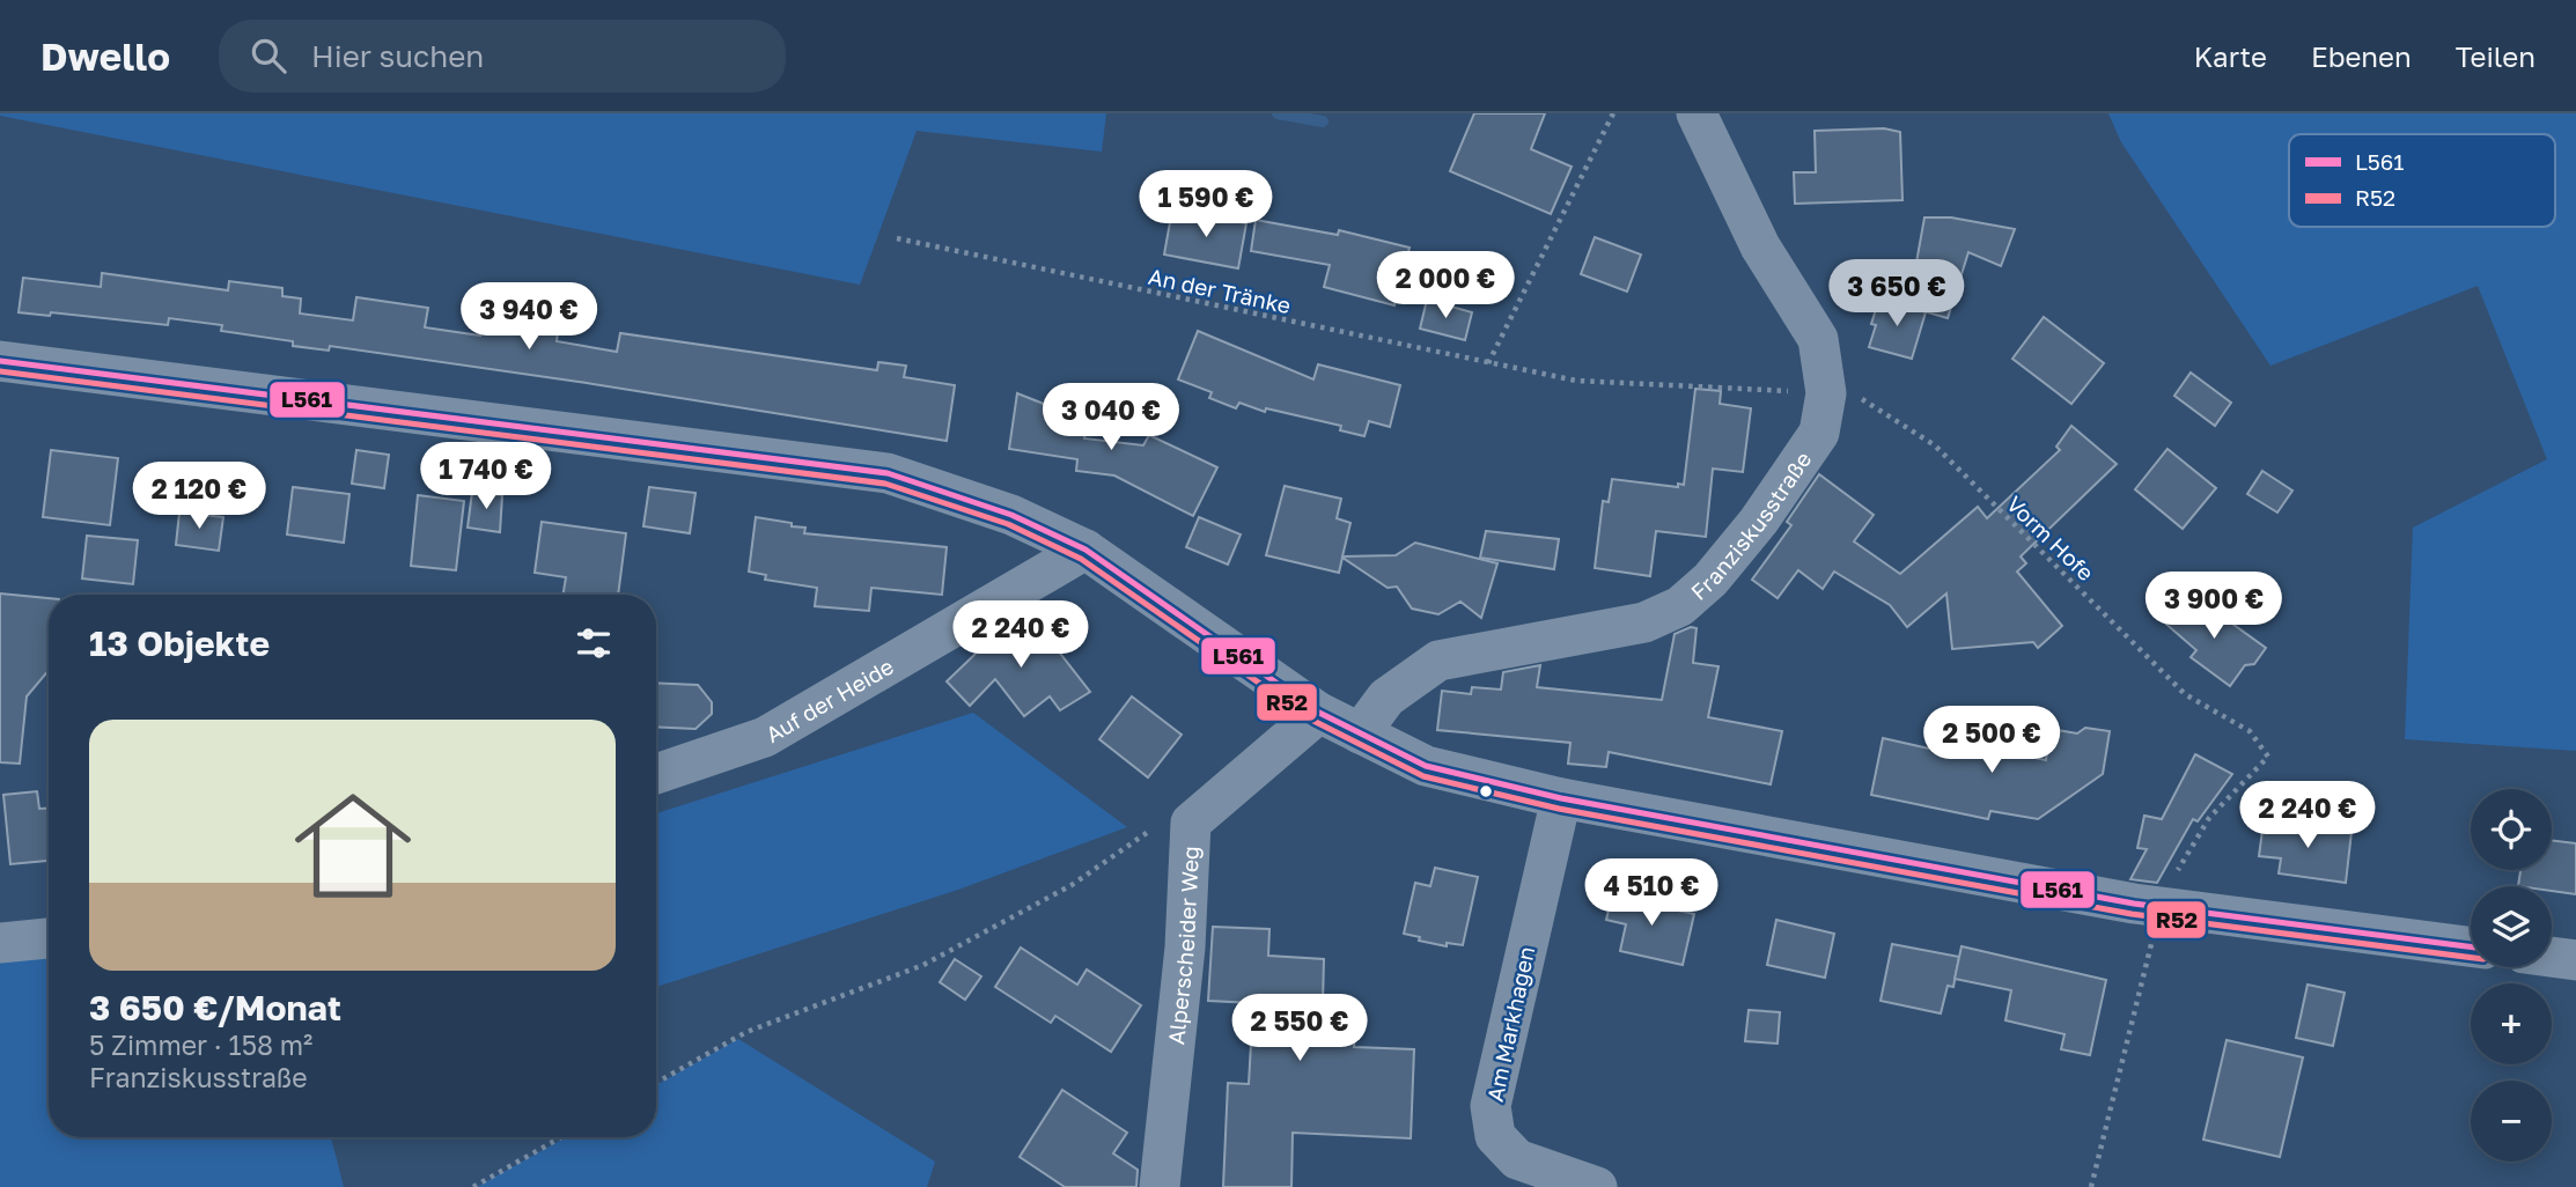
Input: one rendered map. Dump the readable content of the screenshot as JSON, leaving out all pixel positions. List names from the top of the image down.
{
  "streets": {
    "street": [
      "Franziskusstraße",
      "Auf der Heide",
      "Alperscheider Weg",
      "Am Markhagen"
    ],
    "path": ["An der Tränke", "Vorm Hofe"]
  },
  "crossings": [
    ["An der Tränke", "Franziskusstraße"],
    ["An der Tränke", "Vorm Hofe"],
    ["Franziskusstraße", "Vorm Hofe"]
  ],
  "lines": ["transit line L561", "transit line R52"],
  "legend": ["L561", "R52"],
  "page": {
    "header": "Dwello",
    "search": "Hier suchen",
    "nav": ["Karte", "Ebenen", "Teilen"],
    "price": [
      "1 590 €",
      "2 000 €",
      "3 650 €",
      "3 940 €",
      "3 040 €",
      "1 740 €",
      "2 120 €",
      "3 900 €",
      "2 240 €",
      "2 500 €",
      "2 240 €",
      "4 510 €",
      "2 550 €"
    ],
    "heading": "13 Objekte",
    "list": [
      {
        "name": "3 650 €/Monat",
        "note": "5 Zimmer · 158 m² · Franziskusstraße"
      }
    ],
    "map_buttons": ["+", "−"]
  }
}
